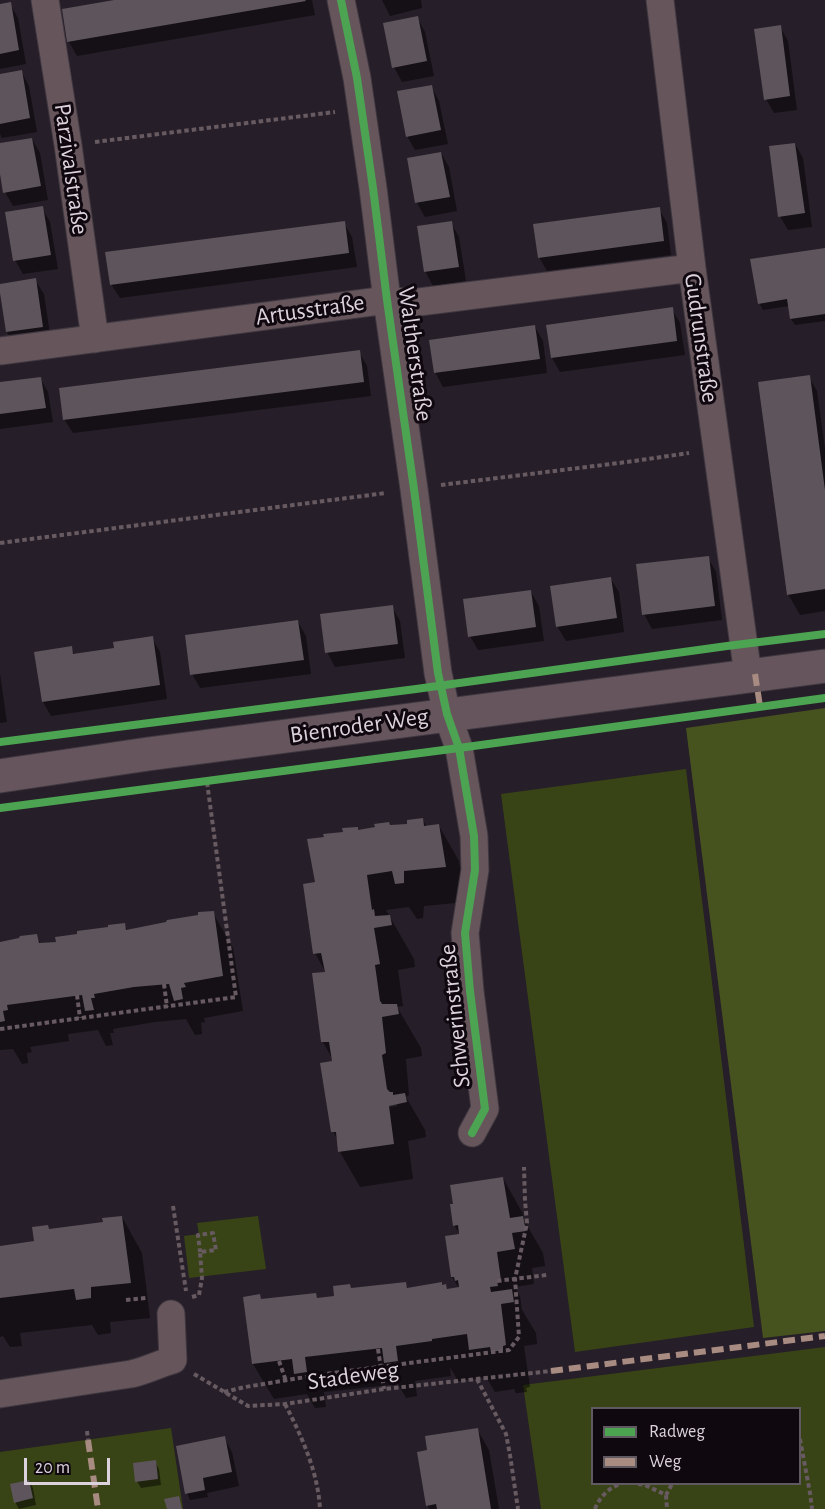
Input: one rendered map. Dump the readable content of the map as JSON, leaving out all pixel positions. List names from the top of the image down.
{
  "streets": {
    "main road": ["Bienroder Weg"],
    "street": [
      "Parzivalstraße",
      "Artusstraße",
      "Gudrunstraße",
      "Waltherstraße",
      "Schwerinstraße"
    ],
    "path": ["Stadeweg"]
  },
  "crossings": [
    ["Parzivalstraße", "Artusstraße"],
    ["Artusstraße", "Gudrunstraße"],
    ["Artusstraße", "Waltherstraße"],
    ["Gudrunstraße", "Bienroder Weg"],
    ["Waltherstraße", "Bienroder Weg"],
    ["Waltherstraße", "Schwerinstraße"],
    ["Bienroder Weg", "Schwerinstraße"]
  ],
  "legend": ["Radweg", "Weg"],
  "scale_bar": "20 m"
}
